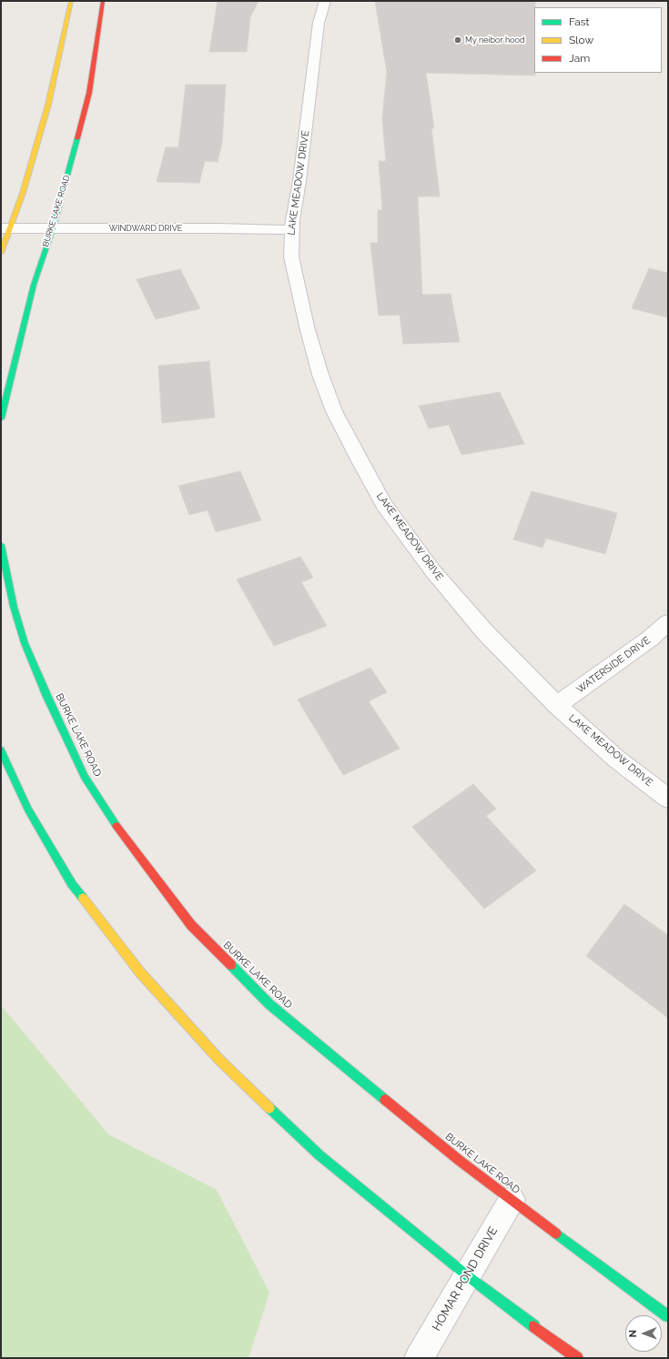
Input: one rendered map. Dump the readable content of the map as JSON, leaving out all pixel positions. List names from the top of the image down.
{
  "streets": {
    "main road": ["BURKE LAKE ROAD"],
    "street": [
      "LAKE MEADOW DRIVE",
      "WINDWARD DRIVE",
      "WATERSIDE DRIVE",
      "HOMAR POND DRIVE"
    ]
  },
  "crossings": [
    ["LAKE MEADOW DRIVE", "WINDWARD DRIVE"],
    ["LAKE MEADOW DRIVE", "WATERSIDE DRIVE"],
    ["BURKE LAKE ROAD", "WINDWARD DRIVE"],
    ["BURKE LAKE ROAD", "HOMAR POND DRIVE"]
  ],
  "places": ["My neibor hood"],
  "legend": ["Fast", "Slow", "Jam"],
  "north": "left"
}
